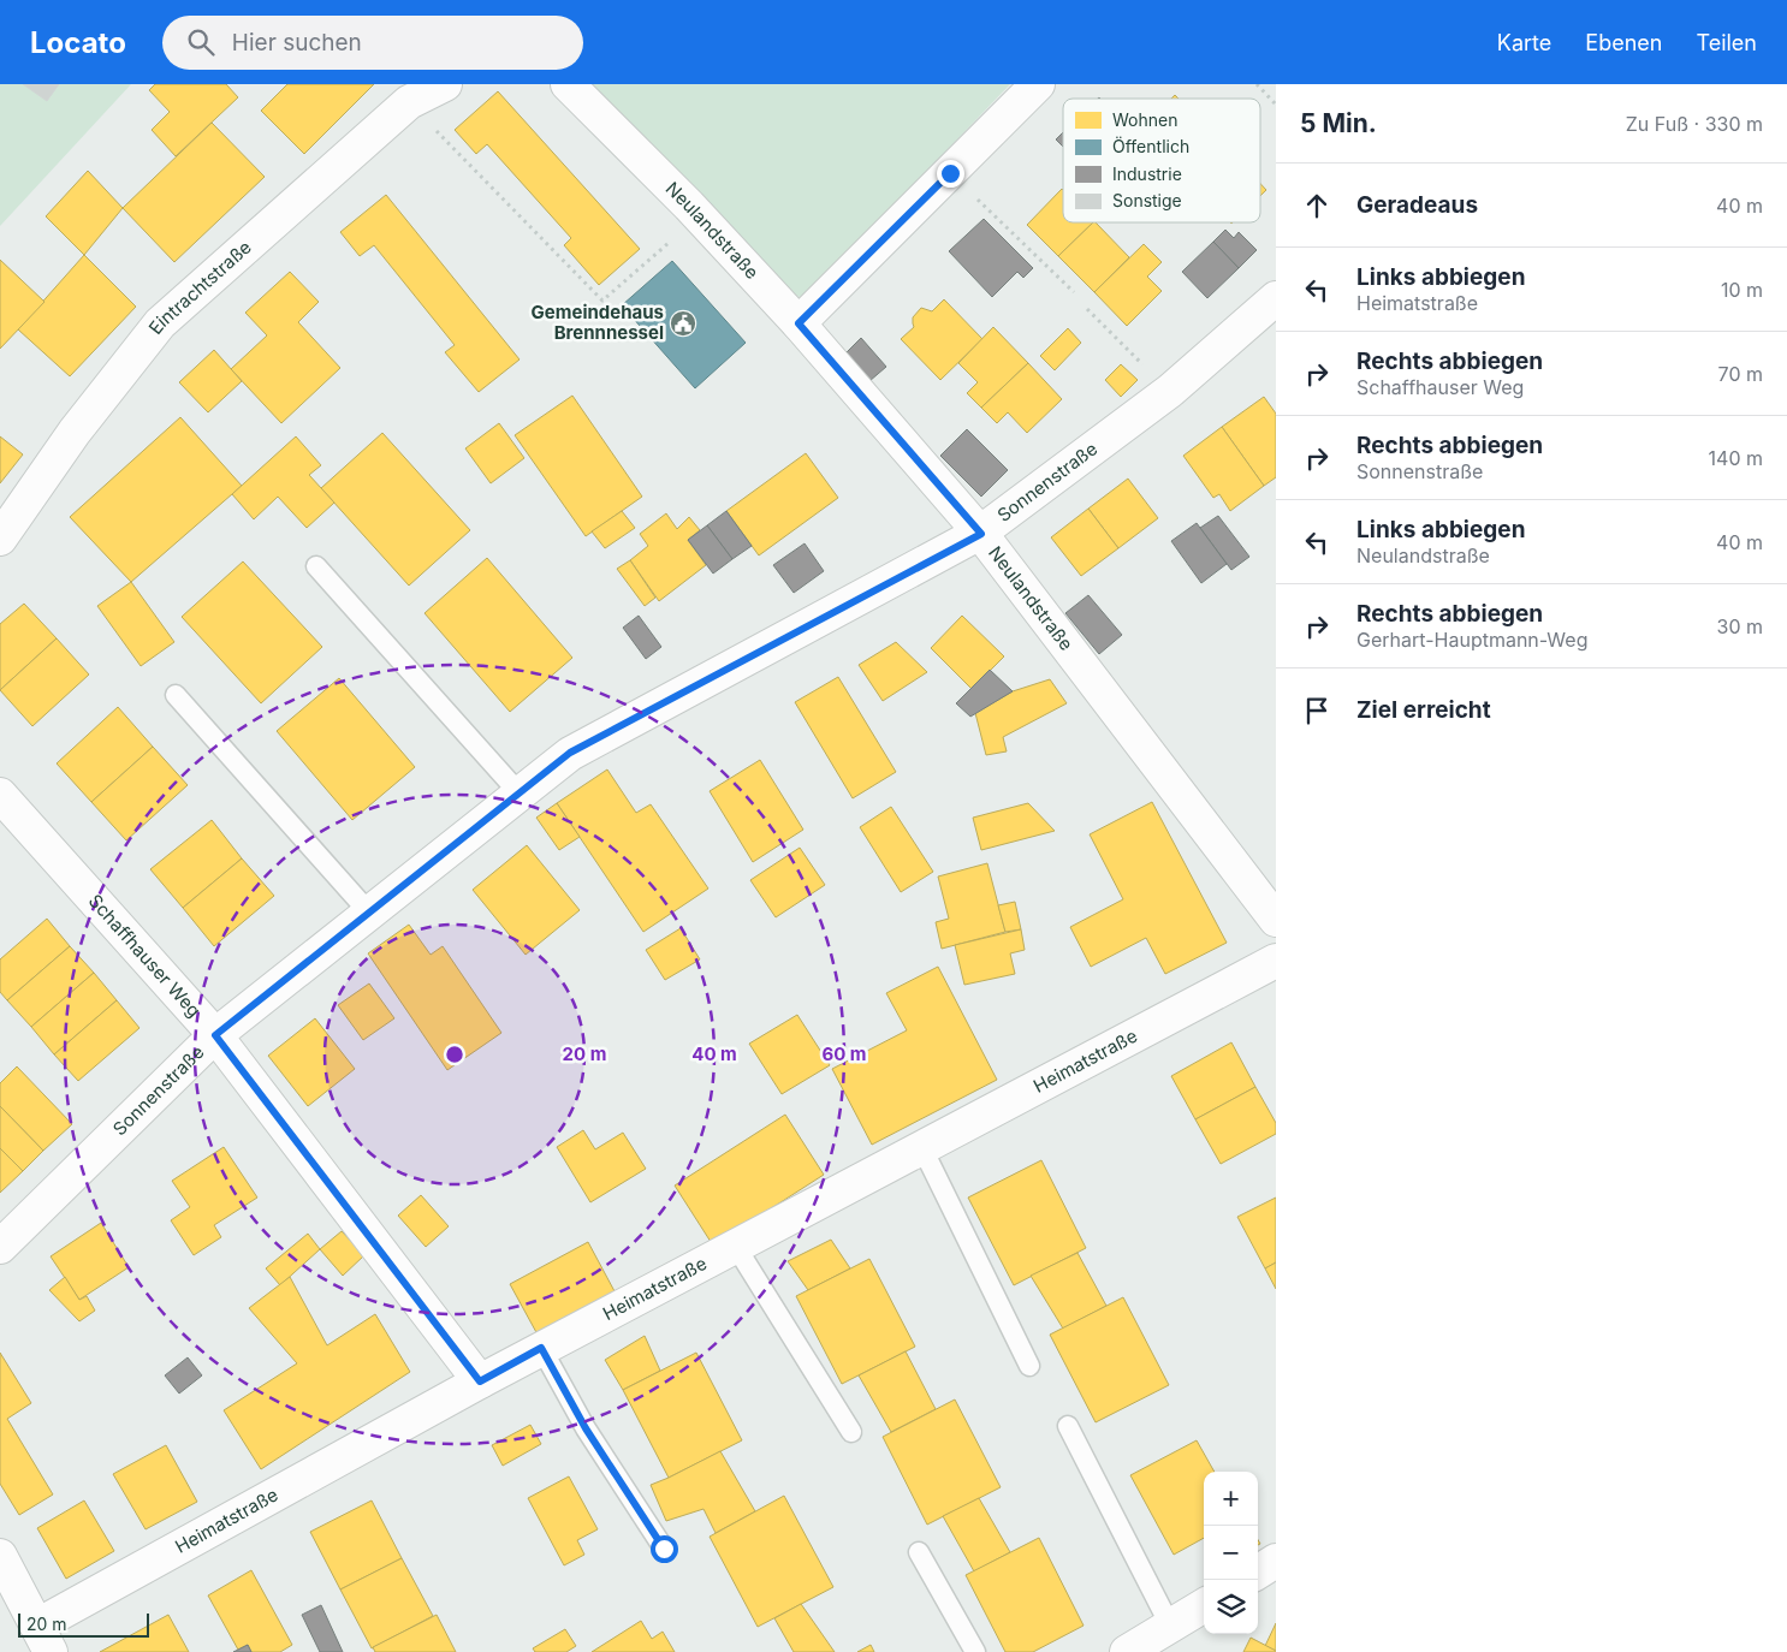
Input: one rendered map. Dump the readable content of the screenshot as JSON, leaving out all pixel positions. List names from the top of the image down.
{
  "streets": {
    "street": [
      "Neulandstraße",
      "Eintrachtstraße",
      "Sonnenstraße",
      "Schaffhauser Weg",
      "Heimatstraße"
    ]
  },
  "crossings": [
    ["Neulandstraße", "Sonnenstraße"],
    ["Sonnenstraße", "Schaffhauser Weg"],
    ["Schaffhauser Weg", "Heimatstraße"]
  ],
  "places": {
    "public building": ["Gemeindehaus Brennnessel"]
  },
  "legend": [
    "Wohnen",
    "Öffentlich",
    "Industrie",
    "Sonstige"
  ],
  "scale_bar": "20 m",
  "page": {
    "header": "Locato",
    "search": "Hier suchen",
    "nav": ["Karte", "Ebenen", "Teilen"],
    "heading": ["5 Min.", "Zu Fuß · 330 m"],
    "list": [
      ["Geradeaus", "40 m"],
      ["Links abbiegen", "Heimatstraße", "10 m"],
      ["Rechts abbiegen", "Schaffhauser Weg", "70 m"],
      ["Rechts abbiegen", "Sonnenstraße", "140 m"],
      ["Links abbiegen", "Neulandstraße", "40 m"],
      ["Rechts abbiegen", "Gerhart-Hauptmann-Weg", "30 m"],
      "Ziel erreicht"
    ],
    "map_buttons": ["+", "−"],
    "scale": "20 m"
  },
  "rings": ["20 m", "40 m", "60 m"]
}
